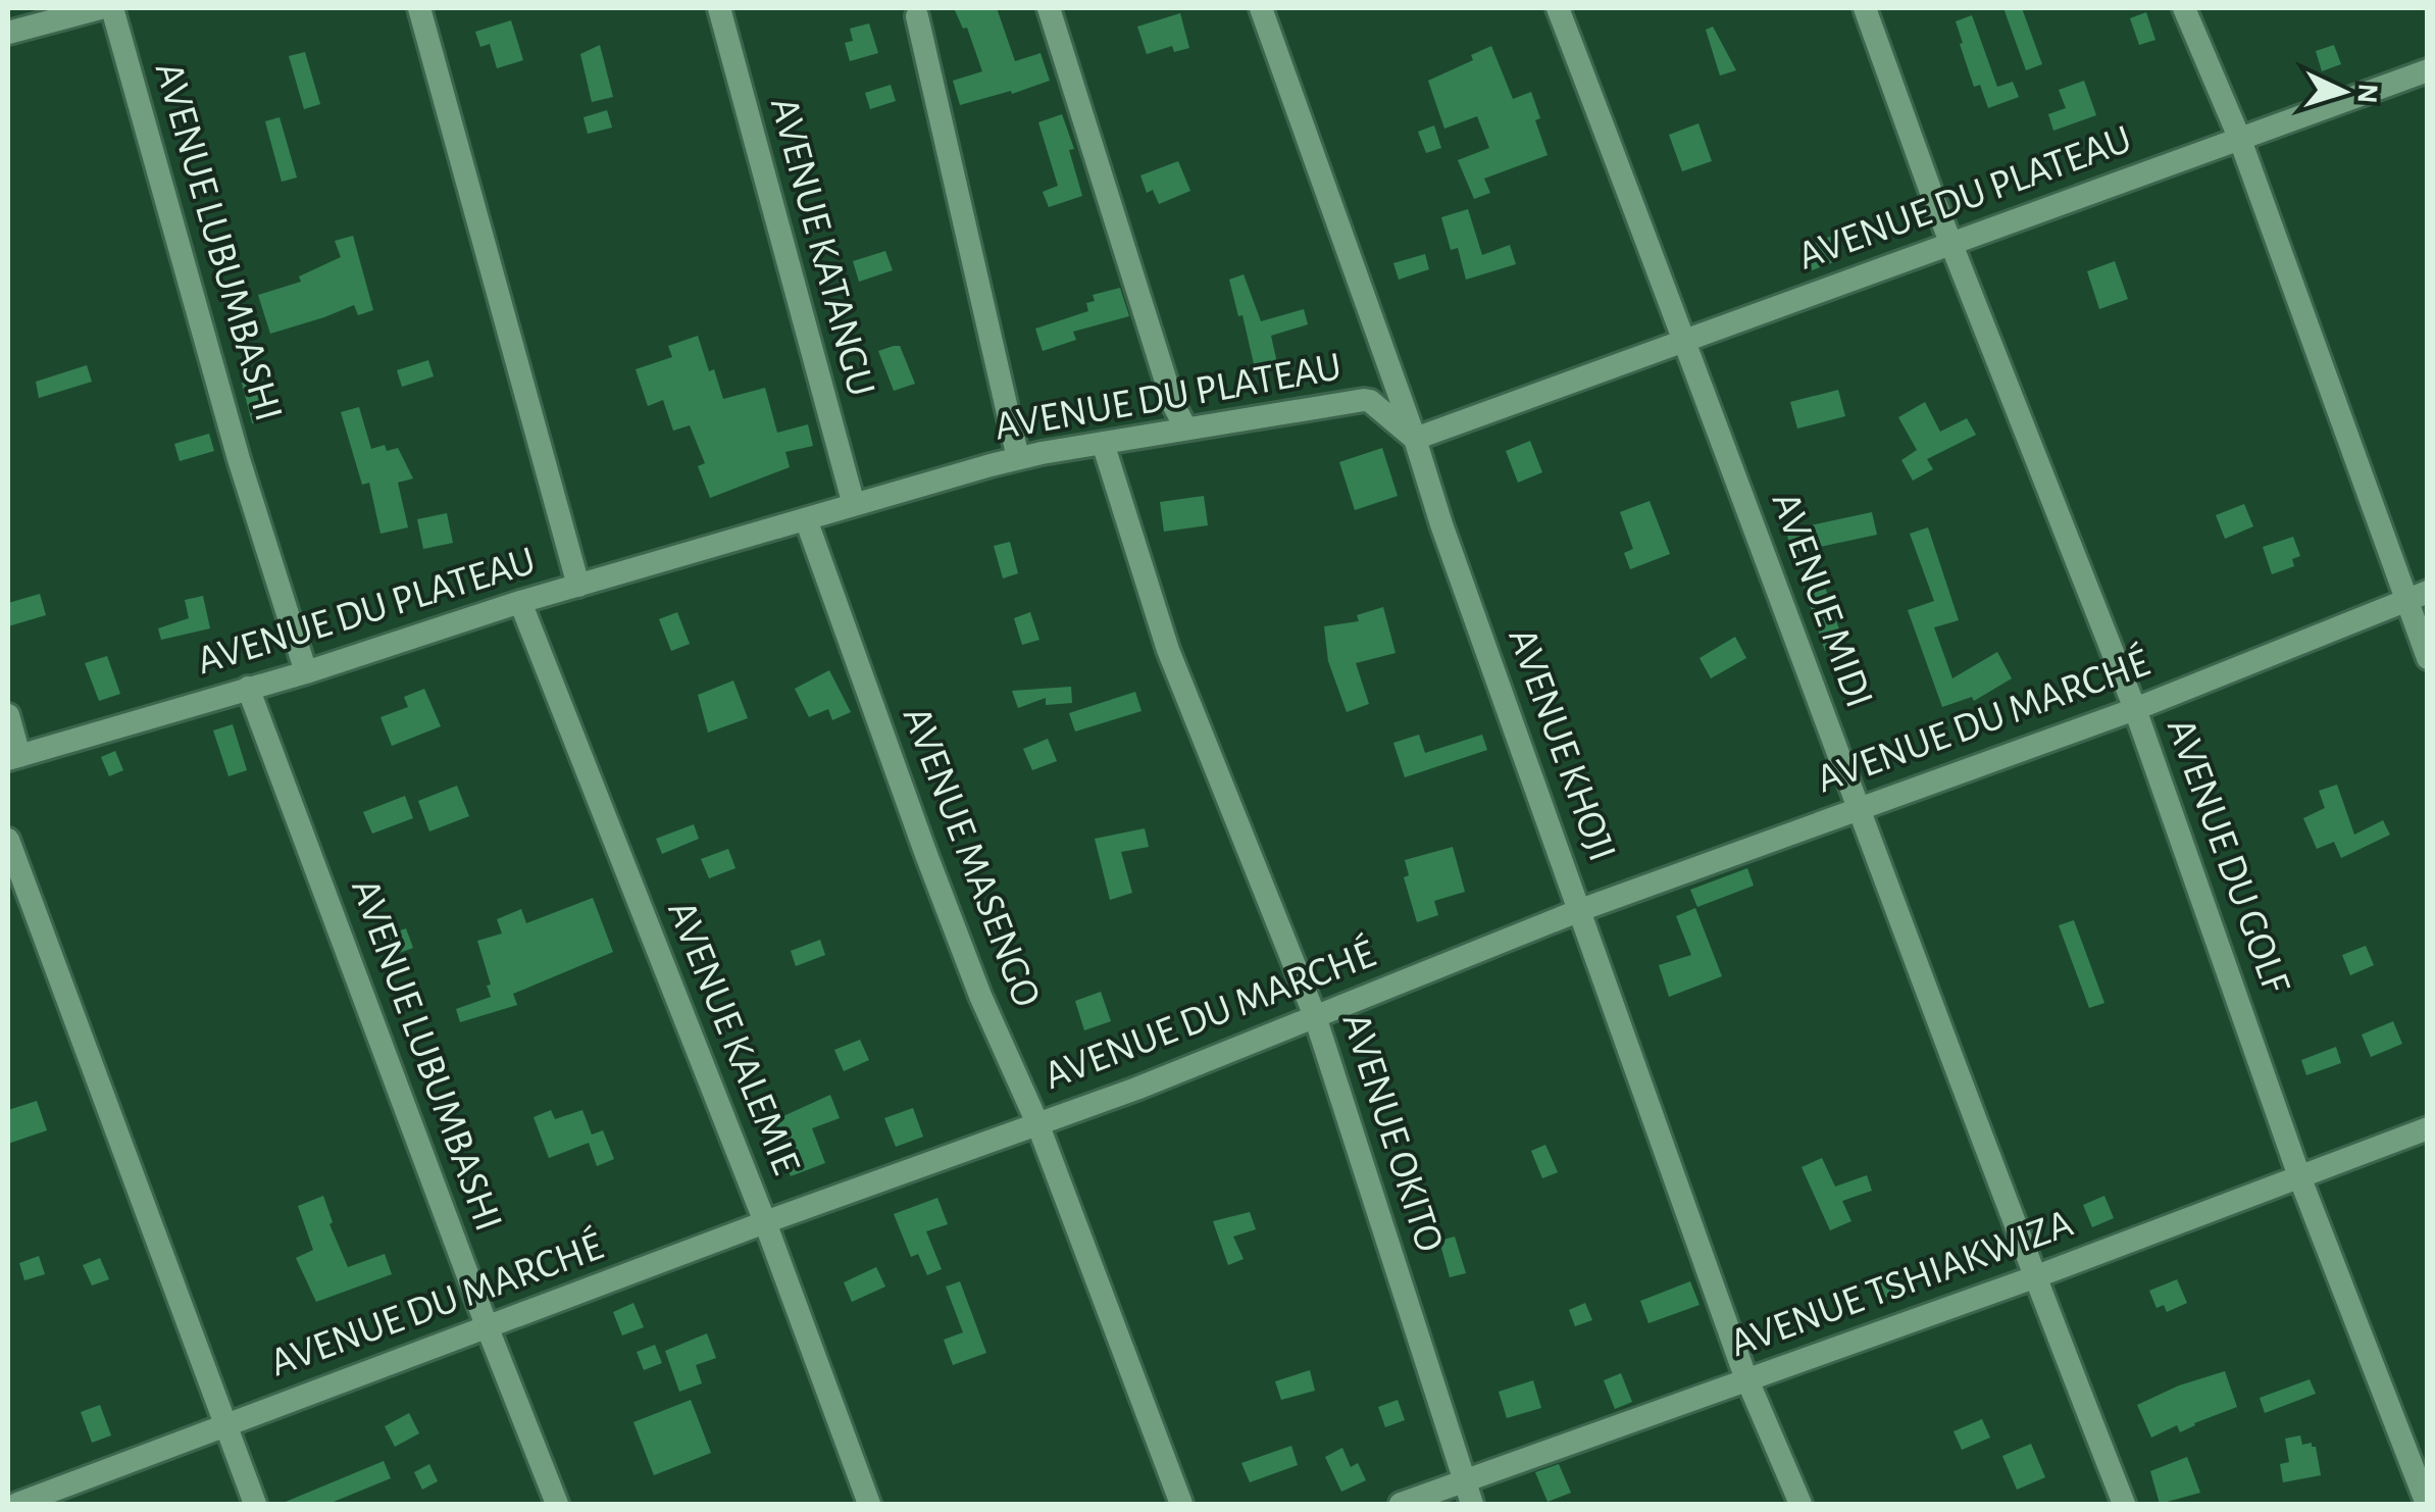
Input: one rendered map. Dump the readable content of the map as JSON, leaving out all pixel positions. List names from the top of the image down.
{
  "streets": {
    "street": [
      "AVENUE DU PLATEAU",
      "AVENUE LUBUMBASHI",
      "AVENUE KATANGU",
      "AVENUE MIDI",
      "AVENUE DU MARCHÉ",
      "AVENUE KHOJI",
      "AVENUE DU GOLF",
      "AVENUE MASENGO",
      "AVENUE KALEMIE",
      "AVENUE OKITO",
      "AVENUE TSHIAKWIZA"
    ]
  },
  "crossings": [
    ["AVENUE DU PLATEAU", "AVENUE LUBUMBASHI"],
    ["AVENUE DU PLATEAU", "AVENUE KATANGU"],
    ["AVENUE DU PLATEAU", "AVENUE MIDI"],
    ["AVENUE DU PLATEAU", "AVENUE KHOJI"],
    ["AVENUE DU PLATEAU", "AVENUE DU GOLF"],
    ["AVENUE DU PLATEAU", "AVENUE MASENGO"],
    ["AVENUE DU PLATEAU", "AVENUE KALEMIE"],
    ["AVENUE DU PLATEAU", "AVENUE OKITO"],
    ["AVENUE LUBUMBASHI", "AVENUE DU MARCHÉ"],
    ["AVENUE MIDI", "AVENUE DU MARCHÉ"],
    ["AVENUE MIDI", "AVENUE TSHIAKWIZA"],
    ["AVENUE DU MARCHÉ", "AVENUE KHOJI"],
    ["AVENUE DU MARCHÉ", "AVENUE DU GOLF"],
    ["AVENUE DU MARCHÉ", "AVENUE MASENGO"],
    ["AVENUE DU MARCHÉ", "AVENUE KALEMIE"],
    ["AVENUE DU MARCHÉ", "AVENUE OKITO"],
    ["AVENUE KHOJI", "AVENUE TSHIAKWIZA"],
    ["AVENUE DU GOLF", "AVENUE TSHIAKWIZA"],
    ["AVENUE OKITO", "AVENUE TSHIAKWIZA"]
  ],
  "north": "right"
}
